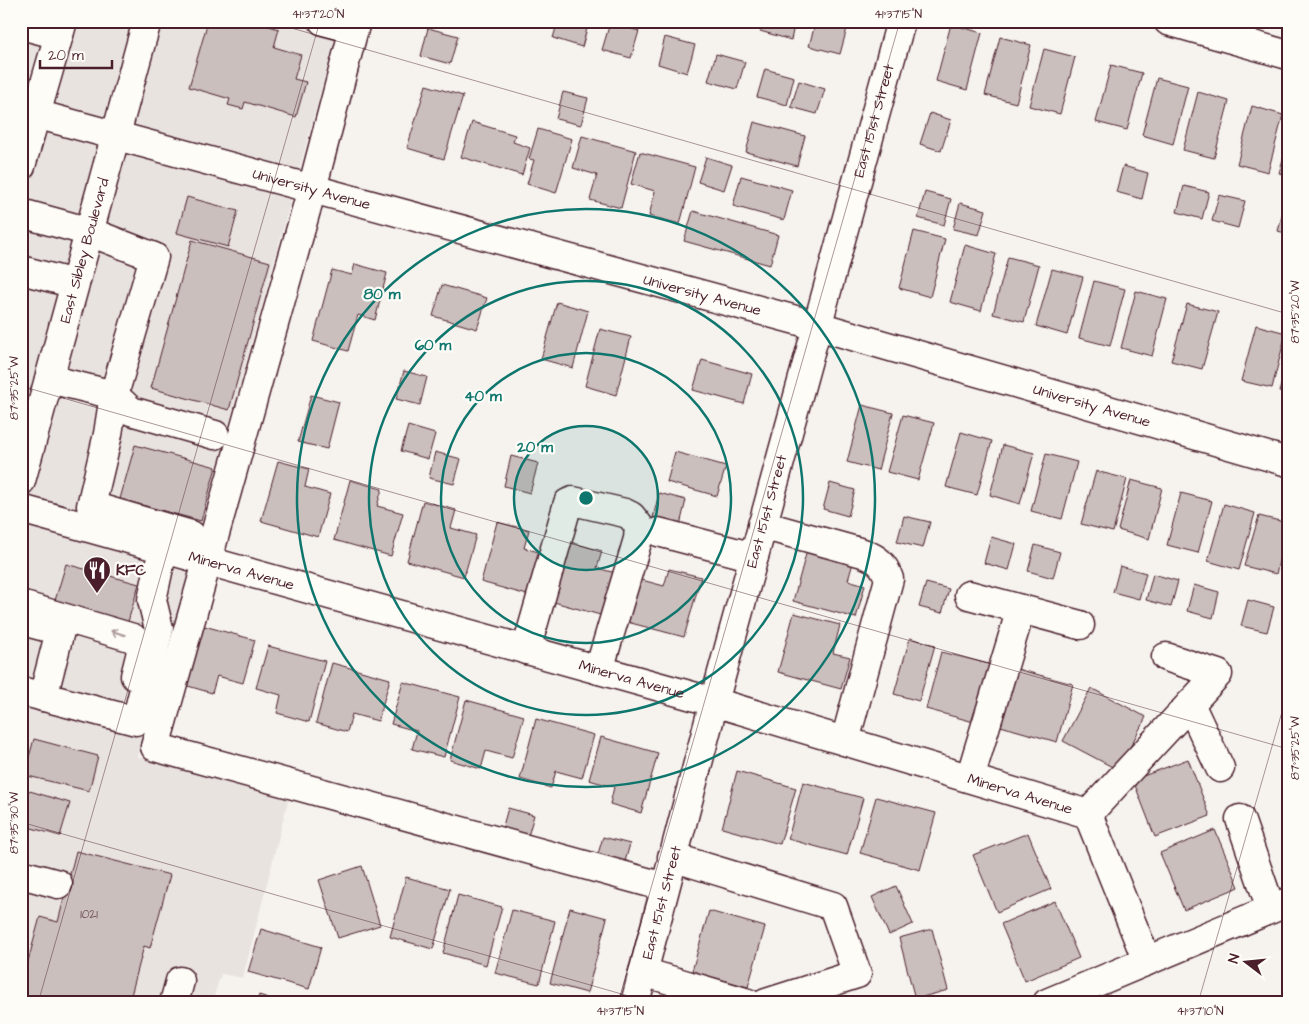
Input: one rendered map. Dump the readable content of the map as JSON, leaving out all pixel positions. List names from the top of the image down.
{
  "streets": {
    "street": [
      "East 151st Street",
      "University Avenue",
      "East Sibley Boulevard",
      "Minerva Avenue"
    ]
  },
  "crossings": [
    ["East 151st Street", "University Avenue"],
    ["East 151st Street", "Minerva Avenue"],
    ["University Avenue", "East Sibley Boulevard"]
  ],
  "places": {
    "restaurant": ["KFC"]
  },
  "house_numbers": ["1021"],
  "scale_bar": "20 m",
  "north": "left",
  "coordinates": [
    "41°37'20\"N",
    "41°37'15\"N",
    "87°35'20\"W",
    "87°35'25\"W",
    "87°35'30\"W",
    "41°37'10\"N"
  ],
  "rings": [
    "80 m",
    "60 m",
    "40 m",
    "20 m"
  ]
}
